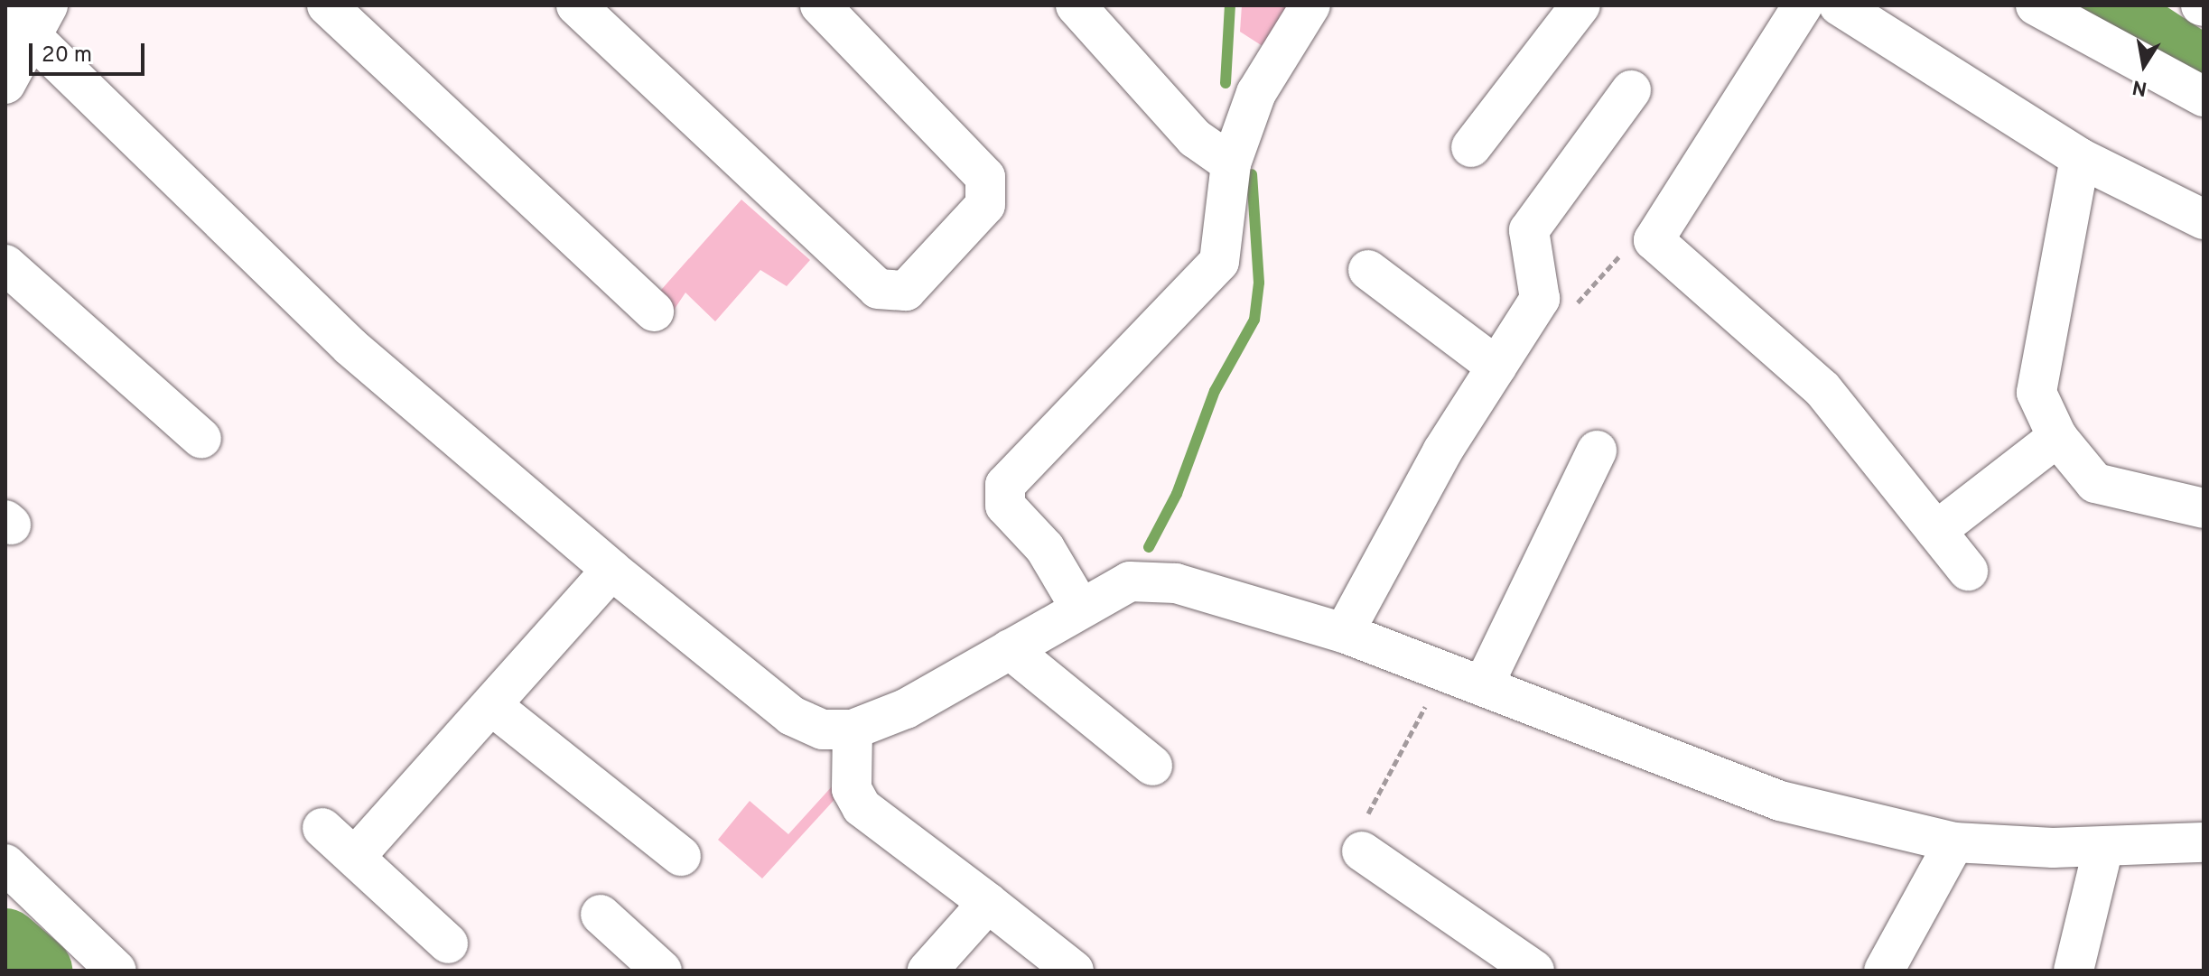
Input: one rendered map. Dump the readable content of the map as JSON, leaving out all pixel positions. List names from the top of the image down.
{
  "scale_bar": "20 m",
  "north": "bottom"
}
